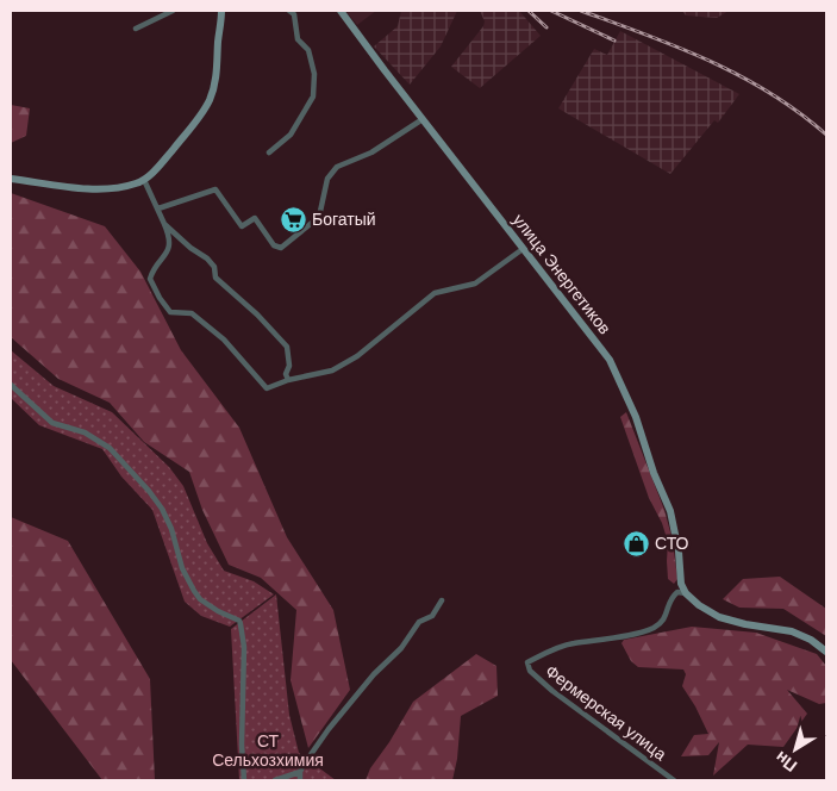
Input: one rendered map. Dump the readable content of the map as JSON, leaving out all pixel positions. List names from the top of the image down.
{
  "streets": {
    "main road": ["улица Энергетиков"],
    "street": ["Фермерская улица"]
  },
  "crossings": [
    ["улица Энергетиков", "Фермерская улица"]
  ],
  "parks": ["СТ Сельхозхимия"],
  "places": {
    "supermarket": ["Богатый"],
    "shop": ["СТО"]
  },
  "north": "bottom left"
}
